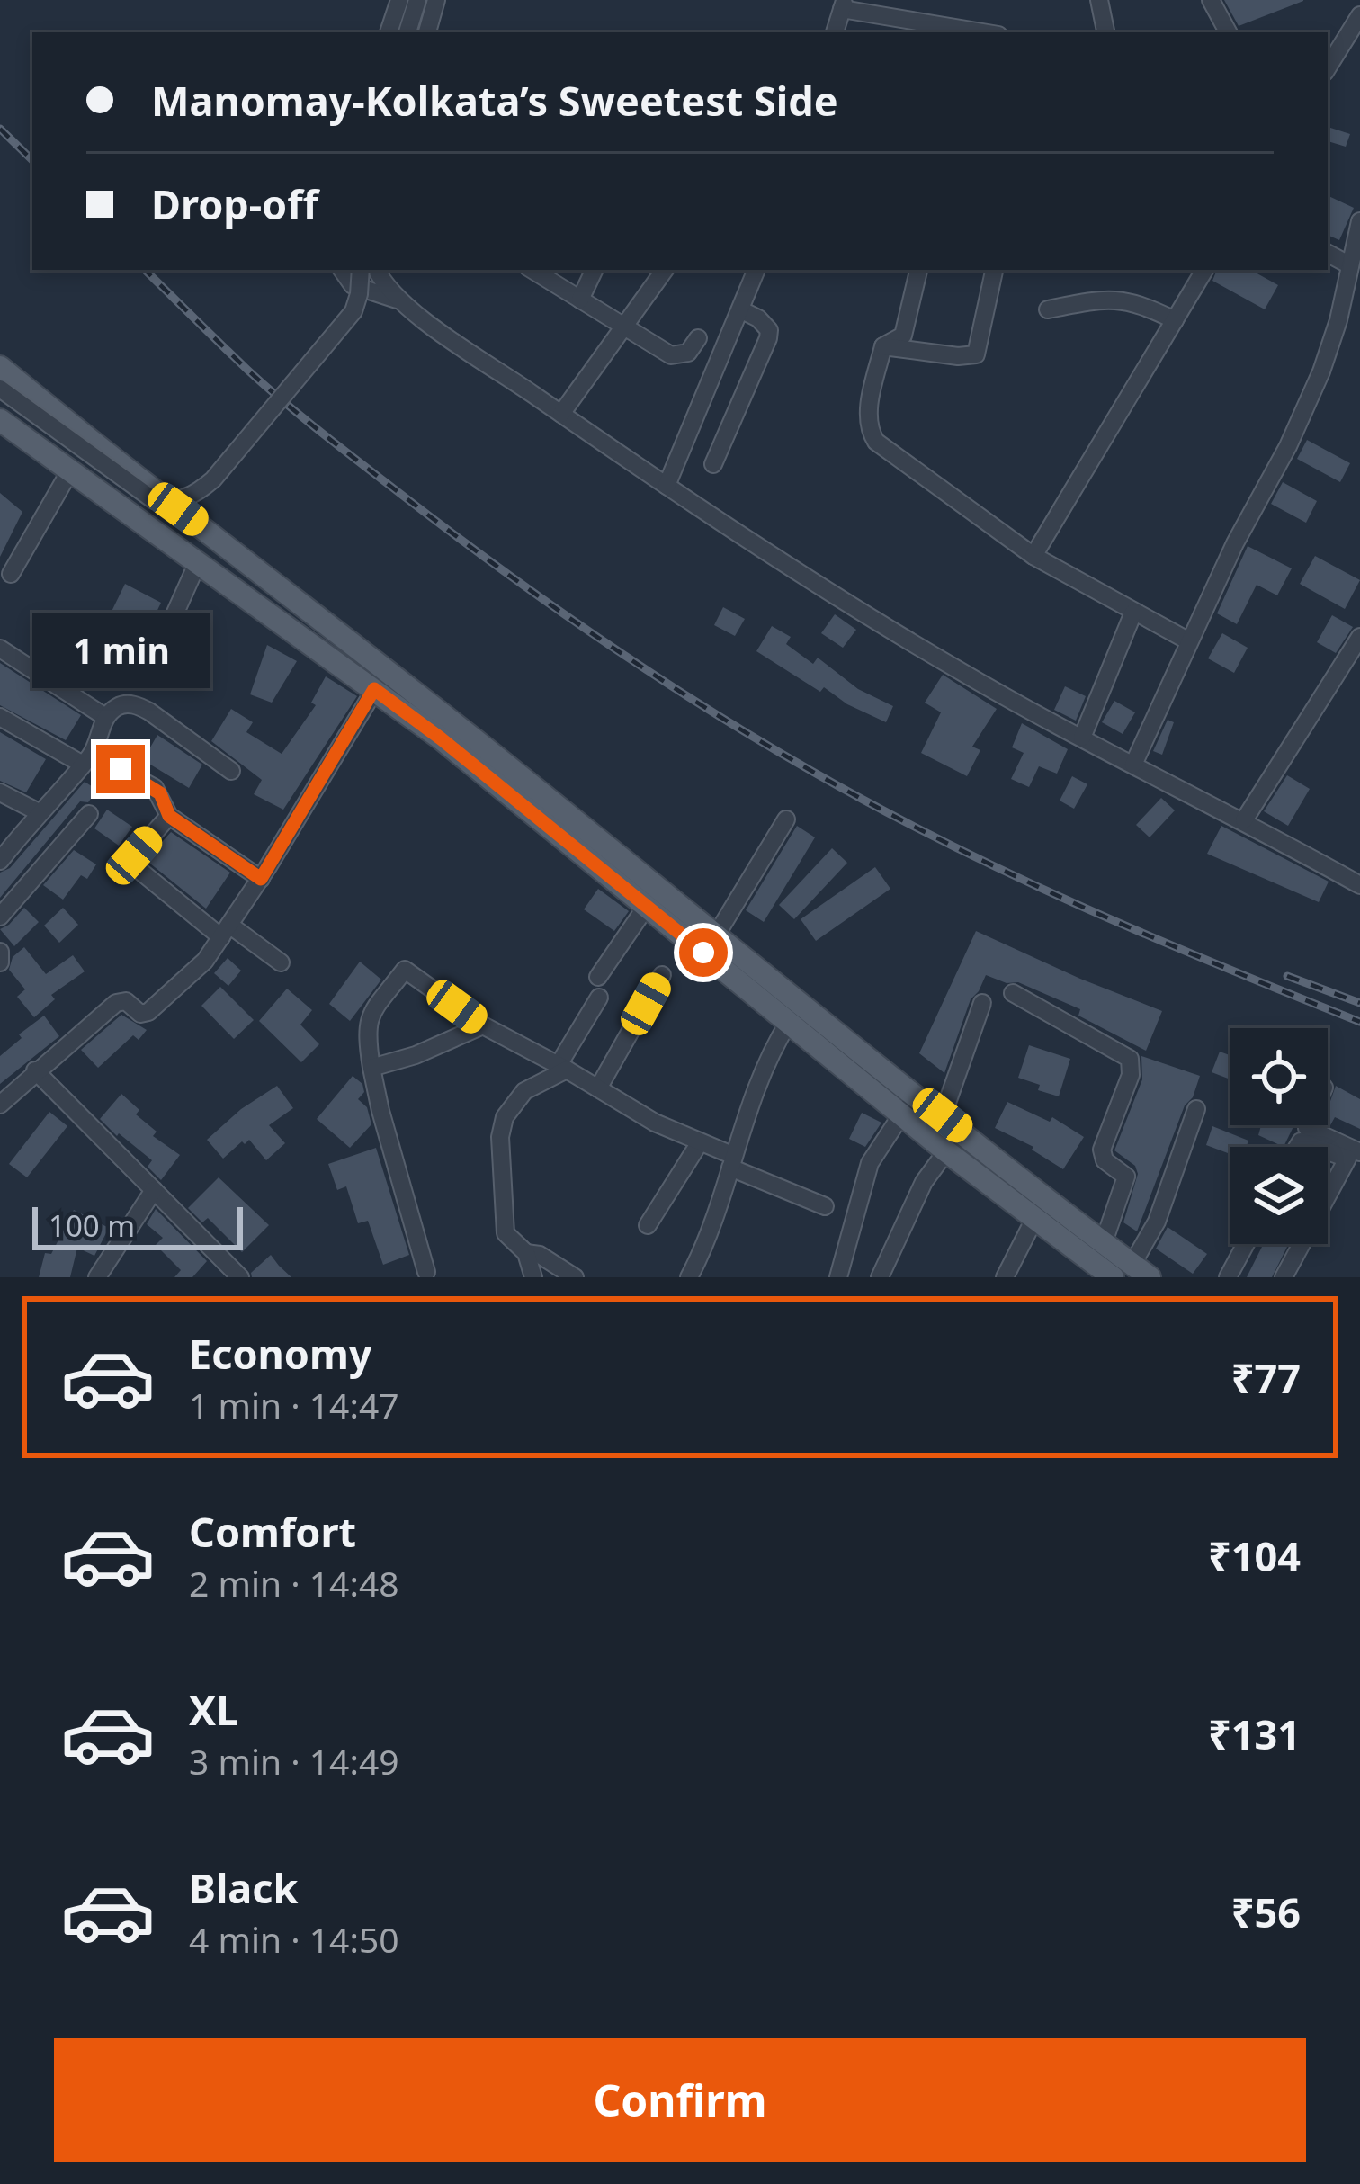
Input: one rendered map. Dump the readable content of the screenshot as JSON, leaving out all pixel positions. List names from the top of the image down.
{
  "scale_bar": "100 m",
  "page": {
    "banner": ["Manomay-Kolkata’s Sweetest Side", "Drop-off"],
    "bubble": "1 min",
    "scale": "100 m",
    "list": [
      {
        "name": "Economy",
        "note": "1 min · 14:47",
        "value": "₹77"
      },
      {
        "name": "Comfort",
        "note": "2 min · 14:48",
        "value": "₹104"
      },
      {
        "name": "XL",
        "note": "3 min · 14:49",
        "value": "₹131"
      },
      {
        "name": "Black",
        "note": "4 min · 14:50",
        "value": "₹56"
      }
    ],
    "buttons": "Confirm"
  }
}
